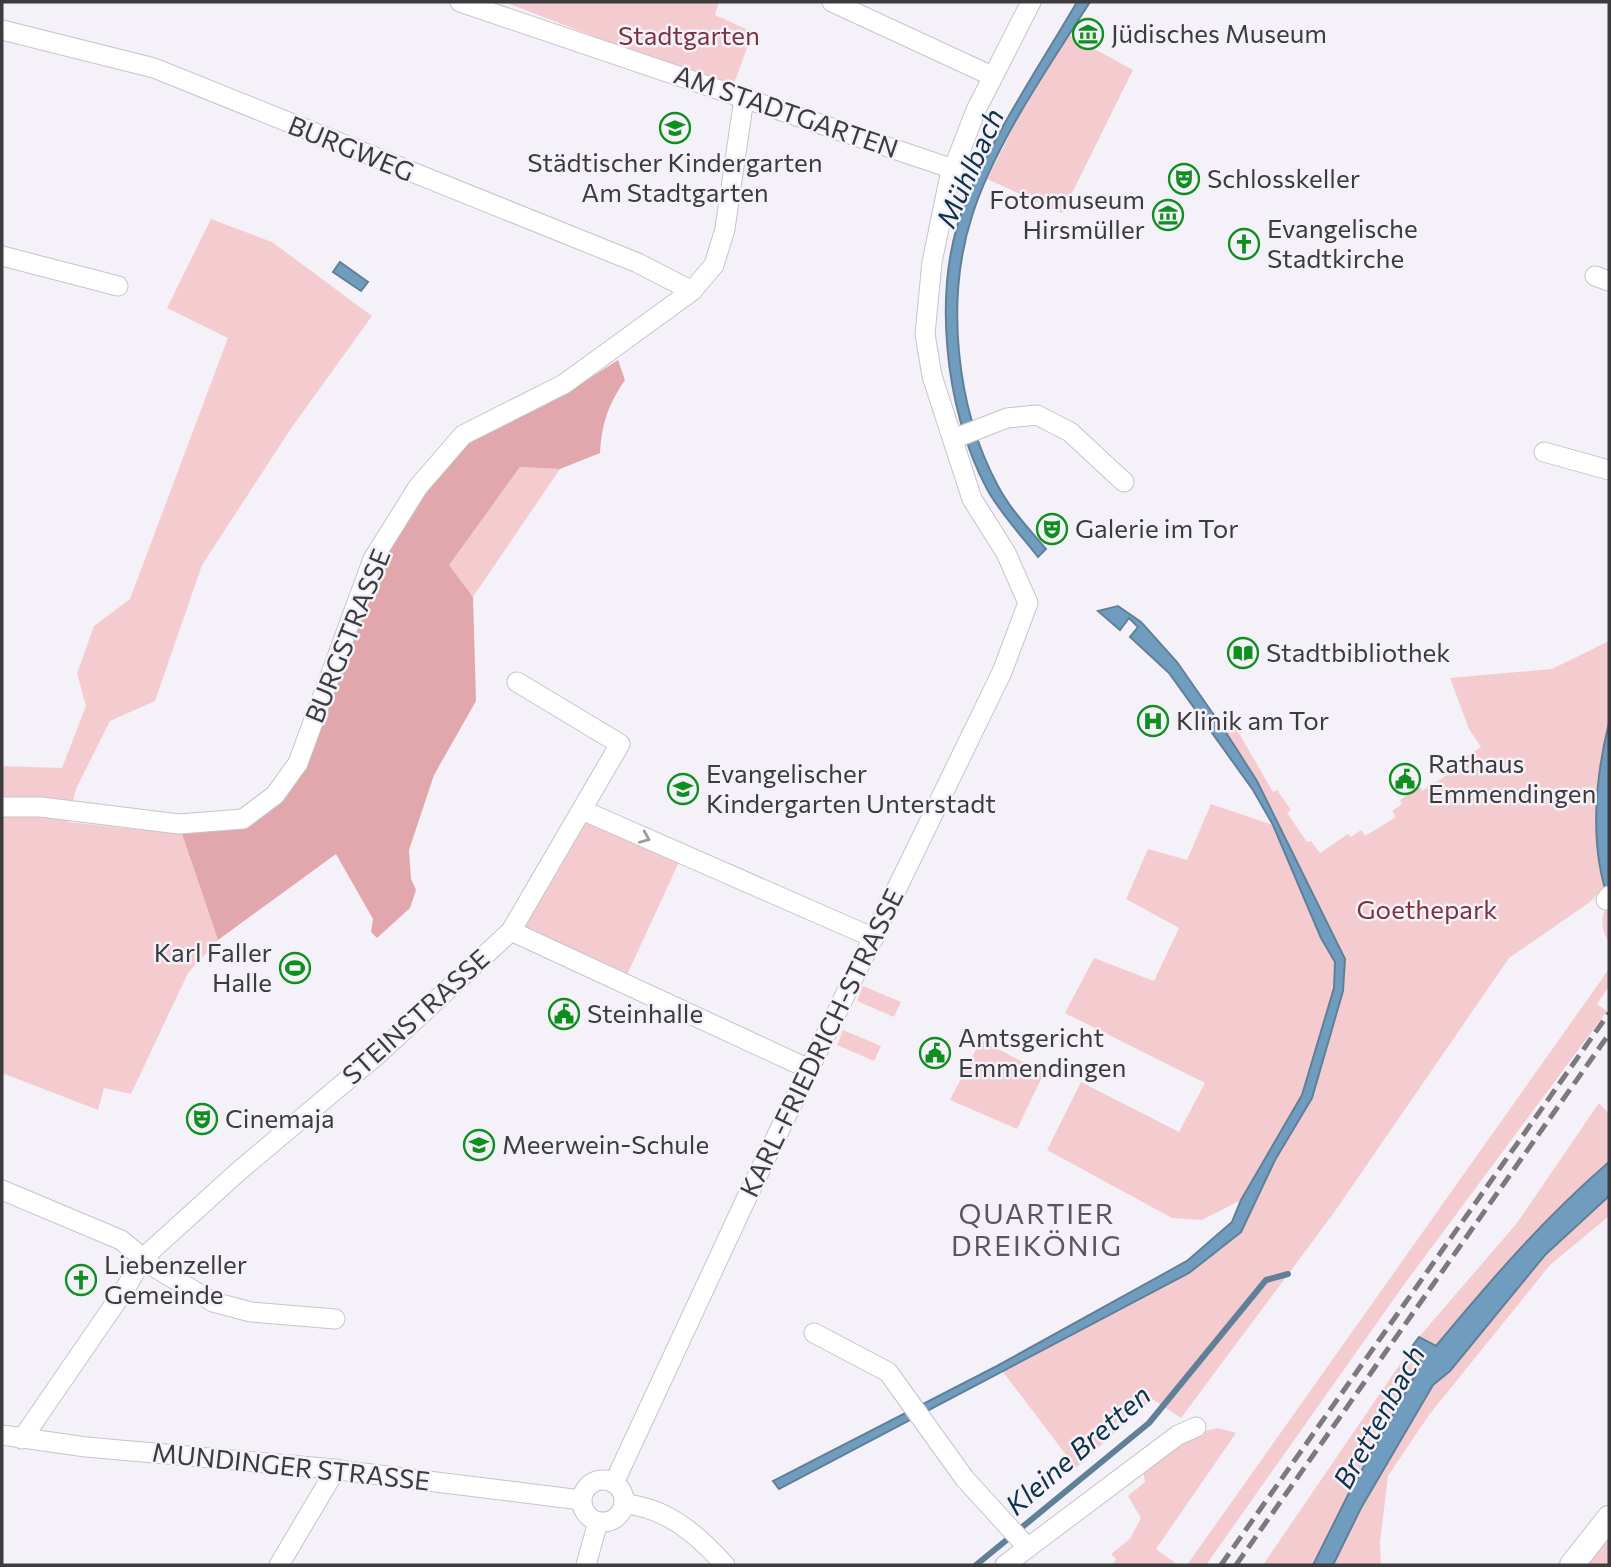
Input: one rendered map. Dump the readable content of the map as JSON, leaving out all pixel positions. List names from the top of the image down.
{
  "streets": {
    "street": [
      "AM STADTGARTEN",
      "BURGWEG",
      "BURGSTRASSE",
      "STEINSTRASSE",
      "KARL-FRIEDRICH-STRASSE",
      "MUNDINGER STRASSE"
    ]
  },
  "crossings": [
    ["AM STADTGARTEN", "BURGSTRASSE"],
    ["BURGWEG", "BURGSTRASSE"],
    ["STEINSTRASSE", "KARL-FRIEDRICH-STRASSE"],
    ["STEINSTRASSE", "MUNDINGER STRASSE"],
    ["KARL-FRIEDRICH-STRASSE", "MUNDINGER STRASSE"]
  ],
  "districts": ["QUARTIER DREIKÖNIG"],
  "water": ["Mühlbach", "Brettenbach", "Kleine Bretten"],
  "parks": ["Stadtgarten", "Goethepark"],
  "places": {
    "museum": ["Jüdisches Museum", "Fotomuseum Hirsmüller"],
    "school or university": ["Städtischer Kindergarten Am Stadtgarten", "Evangelischer Kindergarten Unterstadt", "Meerwein-Schule"],
    "theatre": ["Schlosskeller", "Galerie im Tor", "Cinemaja"],
    "church": ["Evangelische Stadtkirche", "Liebenzeller Gemeinde"],
    "library": ["Stadtbibliothek"],
    "hospital": ["Klinik am Tor"],
    "public building": ["Rathaus Emmendingen", "Steinhalle", "Amtsgericht Emmendingen"],
    "sports": ["Karl Faller Halle"]
  }
}
